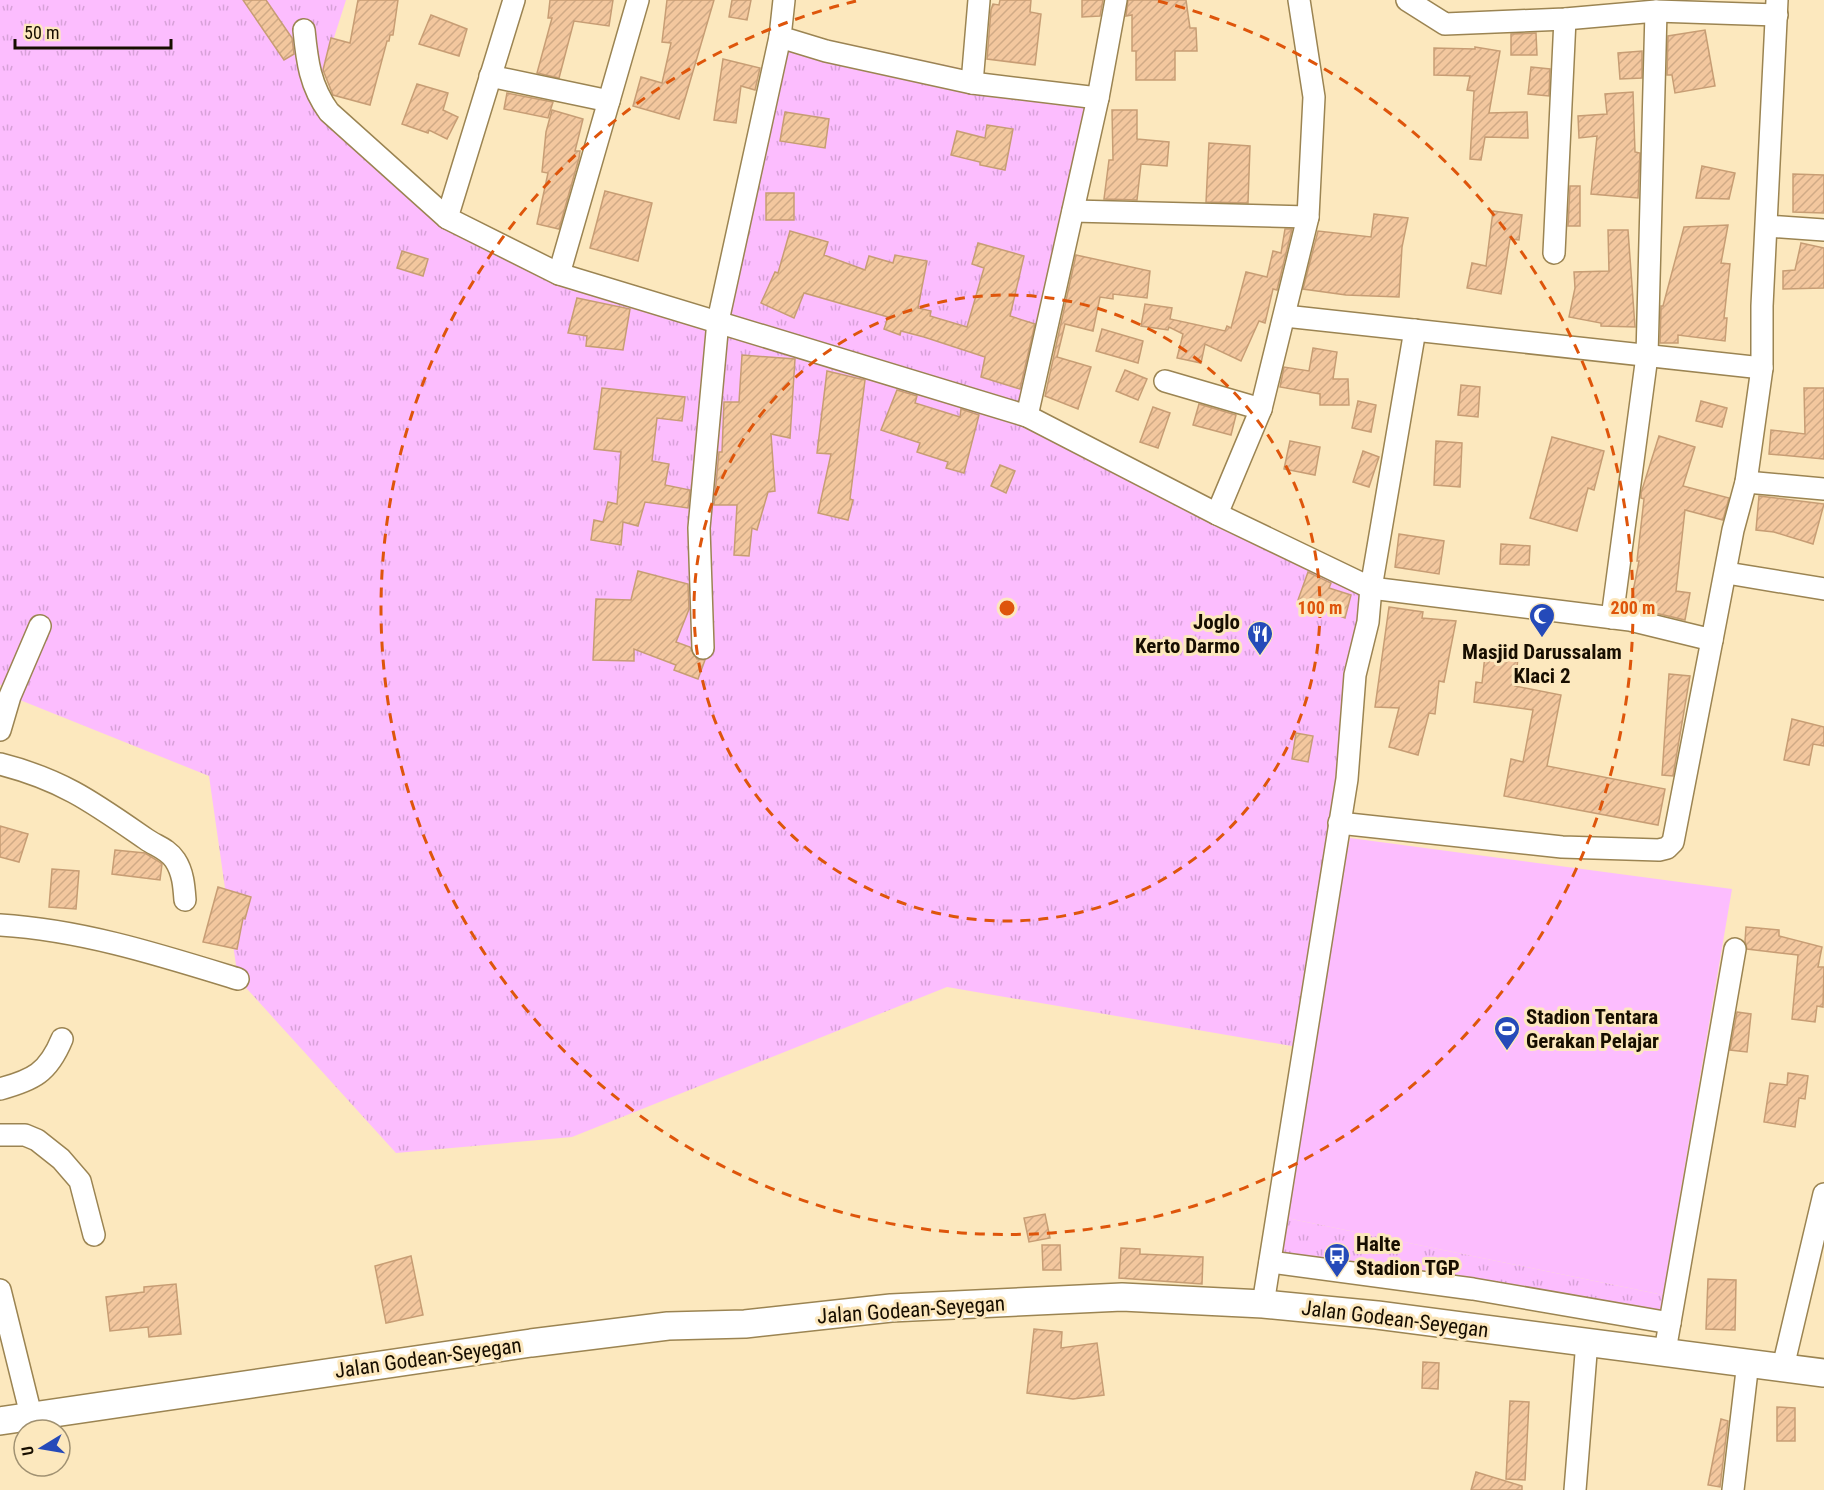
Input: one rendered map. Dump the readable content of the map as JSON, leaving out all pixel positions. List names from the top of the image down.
{
  "streets": {
    "main road": ["Jalan Godean-Seyegan"]
  },
  "places": {
    "mosque": ["Masjid Darussalam Klaci 2"],
    "restaurant": ["Joglo Kerto Darmo"],
    "sports": ["Stadion Tentara Gerakan Pelajar"],
    "bus stop": ["Halte Stadion TGP"]
  },
  "scale_bar": "50 m",
  "north": "left",
  "rings": ["100 m", "200 m"]
}
